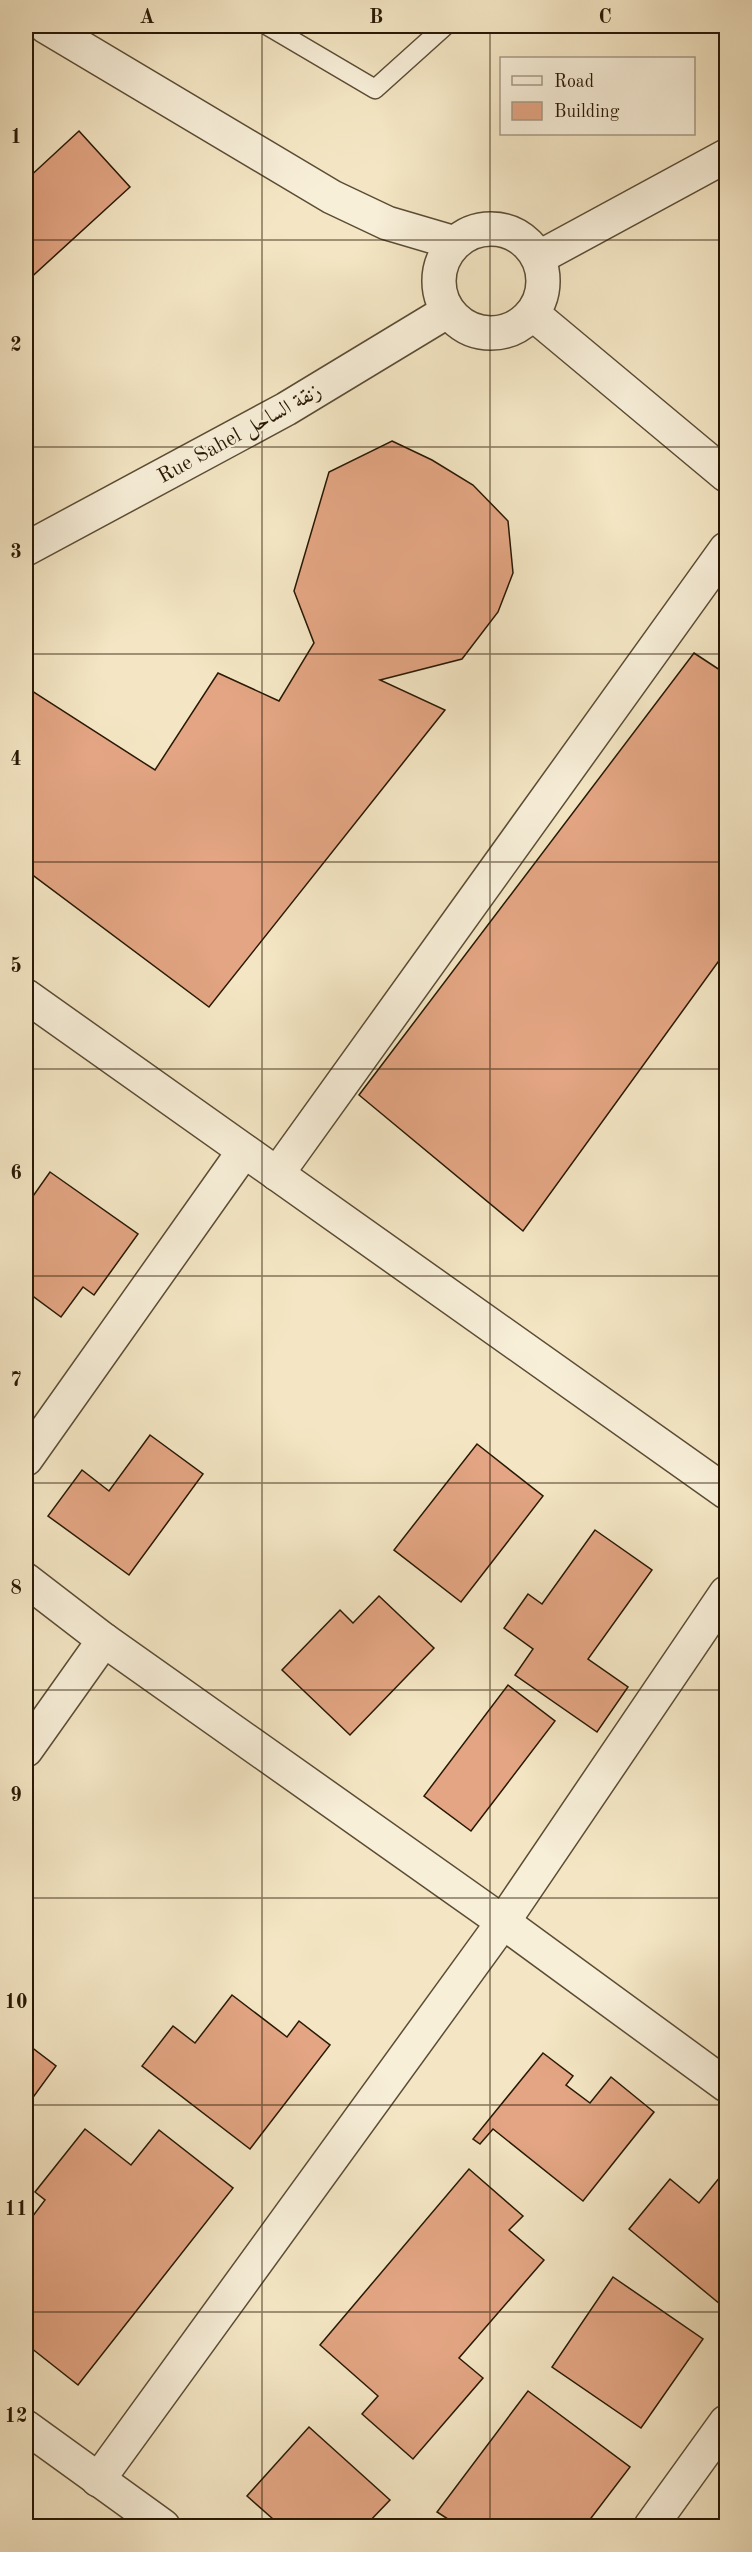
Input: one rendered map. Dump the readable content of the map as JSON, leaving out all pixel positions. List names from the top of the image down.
{
  "streets": {
    "street": ["Rue Sahel زنقة الساحل"]
  },
  "legend": ["Road", "Building"],
  "grid": {
    "columns": ["A", "B", "C"],
    "rows": [
      "1",
      "2",
      "3",
      "4",
      "5",
      "6",
      "7",
      "8",
      "9",
      "10",
      "11",
      "12"
    ]
  }
}
